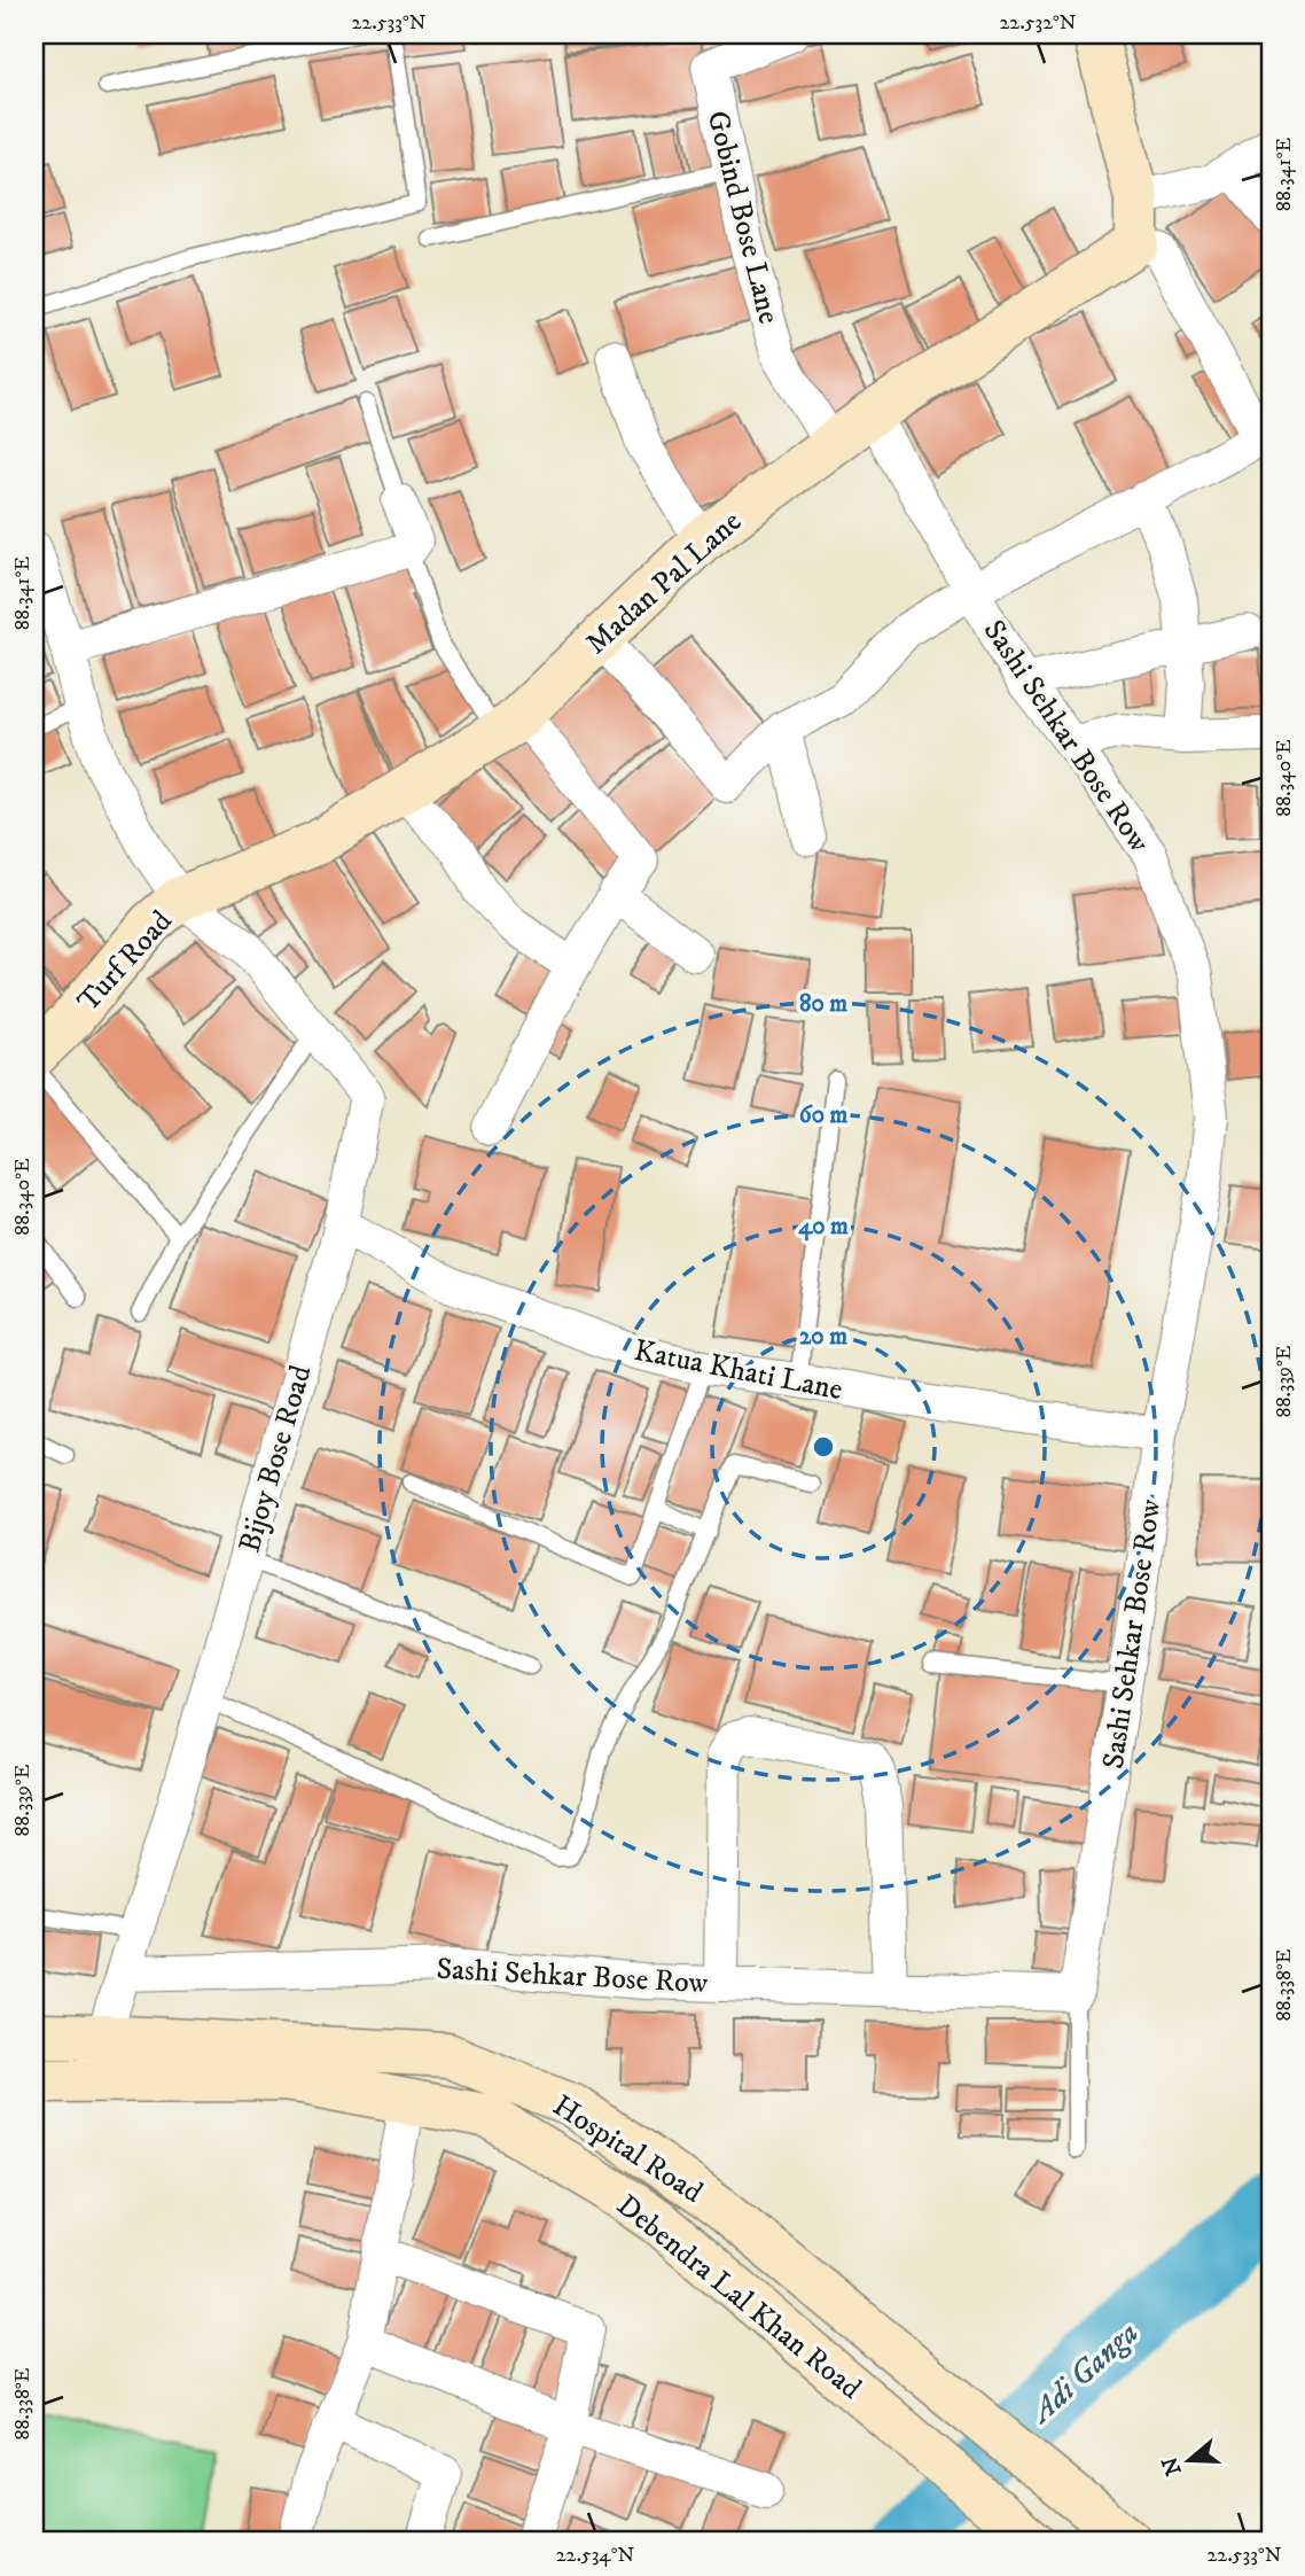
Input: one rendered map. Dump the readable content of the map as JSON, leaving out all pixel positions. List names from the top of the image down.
{
  "streets": {
    "main road": [
      "Madan Pal Lane",
      "Turf Road",
      "Hospital Road",
      "Debendra Lal Khan Road"
    ],
    "street": [
      "Gobind Bose Lane",
      "Sashi Sehkar Bose Row",
      "Katua Khati Lane",
      "Bijoy Bose Road"
    ]
  },
  "crossings": [
    ["Gobind Bose Lane", "Madan Pal Lane"],
    ["Madan Pal Lane", "Sashi Sehkar Bose Row"],
    ["Madan Pal Lane", "Turf Road"],
    ["Madan Pal Lane", "Bijoy Bose Road"],
    ["Sashi Sehkar Bose Row", "Katua Khati Lane"],
    ["Sashi Sehkar Bose Row", "Bijoy Bose Road"],
    ["Turf Road", "Bijoy Bose Road"],
    ["Katua Khati Lane", "Bijoy Bose Road"],
    ["Bijoy Bose Road", "Hospital Road"],
    ["Bijoy Bose Road", "Debendra Lal Khan Road"]
  ],
  "water": ["Adi Ganga"],
  "north": "left",
  "coordinates": [
    "22.533°N",
    "22.532°N",
    "88.341°E",
    "88.340°E",
    "88.339°E",
    "88.338°E",
    "22.534°N"
  ],
  "rings": [
    "80 m",
    "60 m",
    "40 m",
    "20 m"
  ]
}
